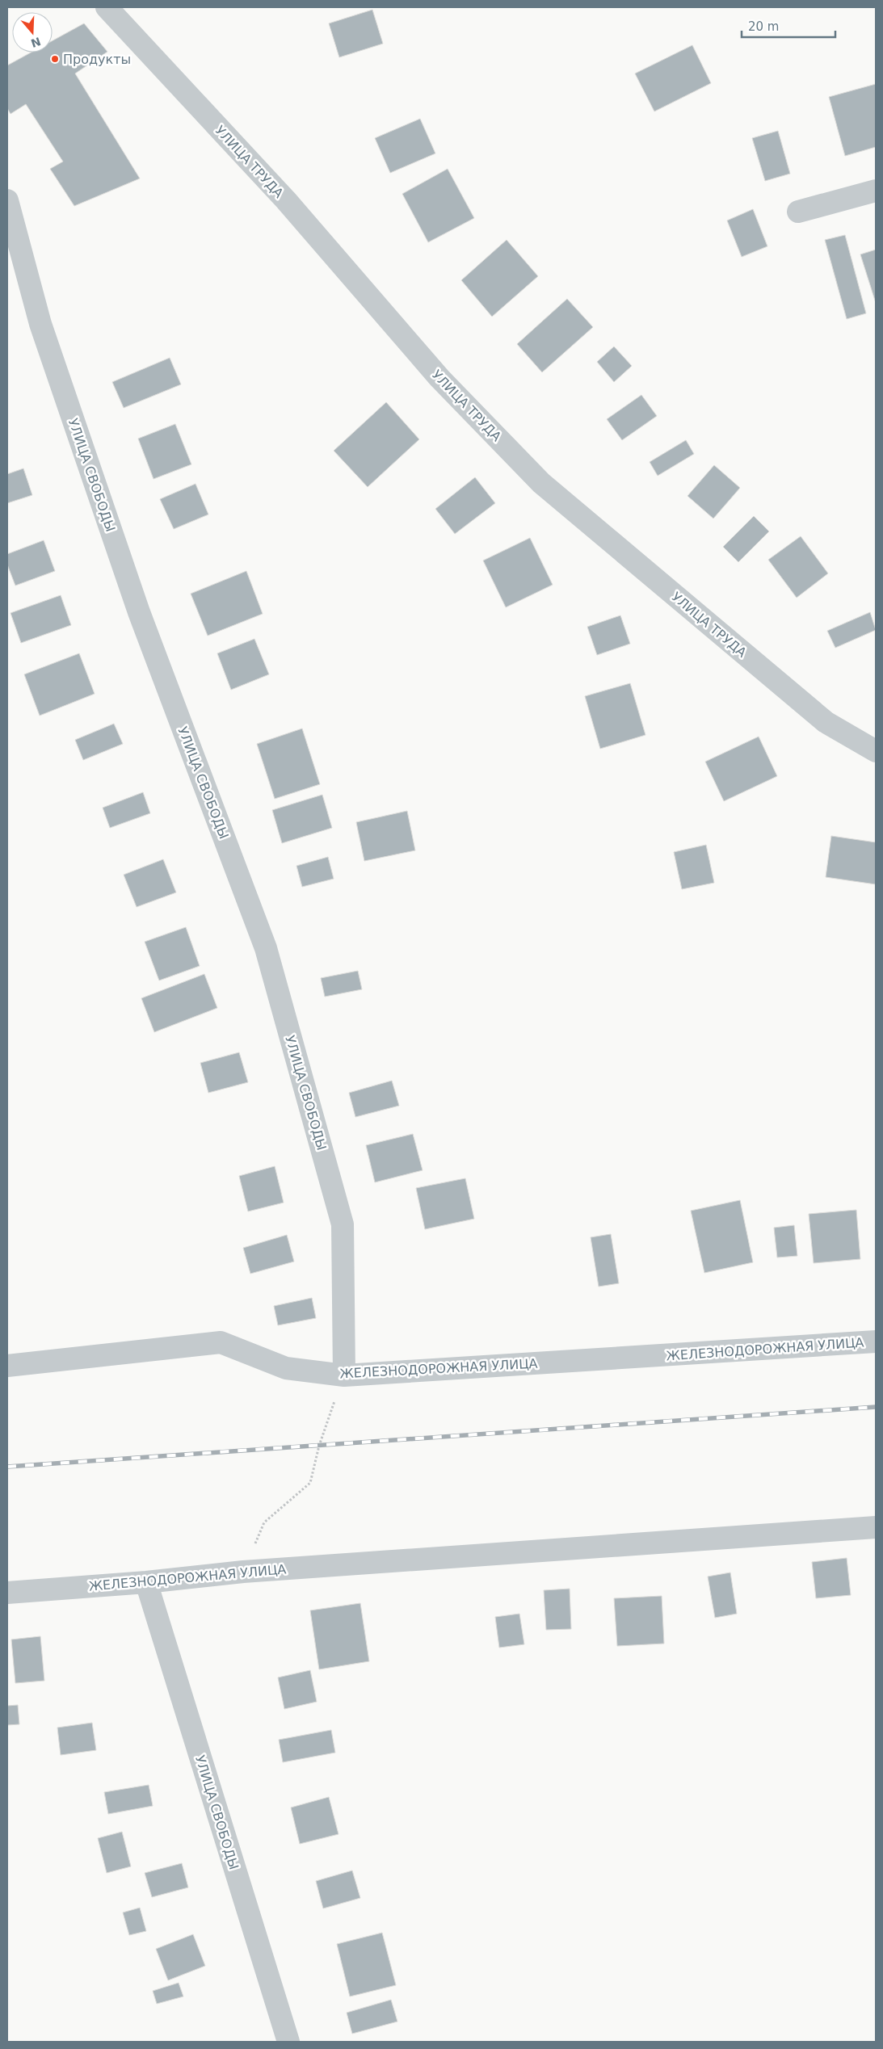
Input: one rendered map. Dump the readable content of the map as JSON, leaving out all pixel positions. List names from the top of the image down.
{
  "streets": {
    "street": ["УЛИЦА ТРУДА", "УЛИЦА СВОБОДЫ", "ЖЕЛЕЗНОДОРОЖНАЯ УЛИЦА"]
  },
  "crossings": [
    ["УЛИЦА СВОБОДЫ", "ЖЕЛЕЗНОДОРОЖНАЯ УЛИЦА"]
  ],
  "places": ["Продукты"],
  "scale_bar": "20 m",
  "north": "bottom"
}
